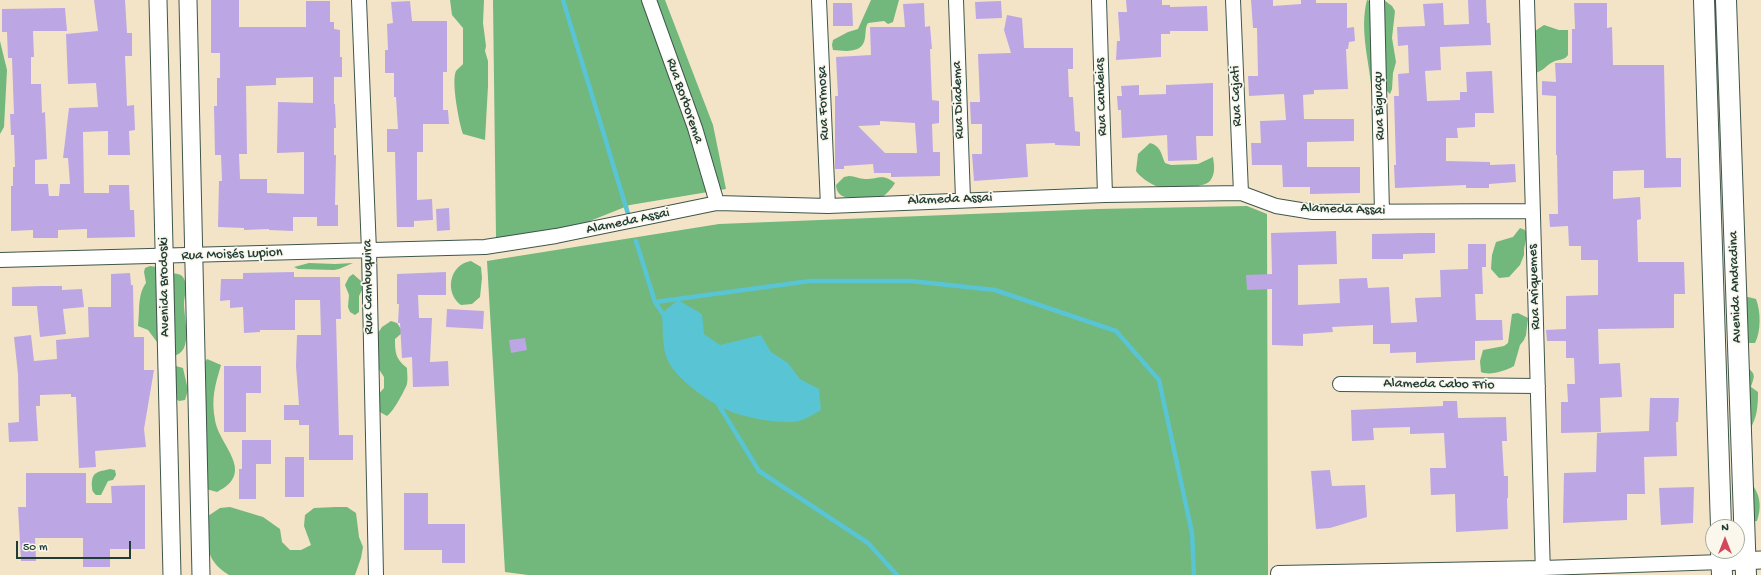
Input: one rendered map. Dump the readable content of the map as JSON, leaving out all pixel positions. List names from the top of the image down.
{
  "streets": {
    "main road": ["Avenida Andradina"],
    "street": [
      "Rua Cajati",
      "Rua Candeias",
      "Rua Diadema",
      "Rua Borborema",
      "Rua Formosa",
      "Rua Biguaçu",
      "Alameda Assai",
      "Rua Moisés Lupion",
      "Avenida Brodoski",
      "Rua Cambuquira",
      "Rua Ariquemes",
      "Alameda Cabo Frio"
    ]
  },
  "crossings": [
    ["Rua Cajati", "Alameda Assai"],
    ["Rua Candeias", "Alameda Assai"],
    ["Rua Diadema", "Alameda Assai"],
    ["Rua Borborema", "Alameda Assai"],
    ["Rua Formosa", "Alameda Assai"],
    ["Rua Biguaçu", "Alameda Assai"],
    ["Alameda Assai", "Rua Moisés Lupion"],
    ["Alameda Assai", "Rua Cambuquira"],
    ["Alameda Assai", "Rua Ariquemes"],
    ["Rua Moisés Lupion", "Avenida Brodoski"],
    ["Rua Moisés Lupion", "Rua Cambuquira"],
    ["Rua Ariquemes", "Alameda Cabo Frio"]
  ],
  "scale_bar": "50 m",
  "north": "top"
}
